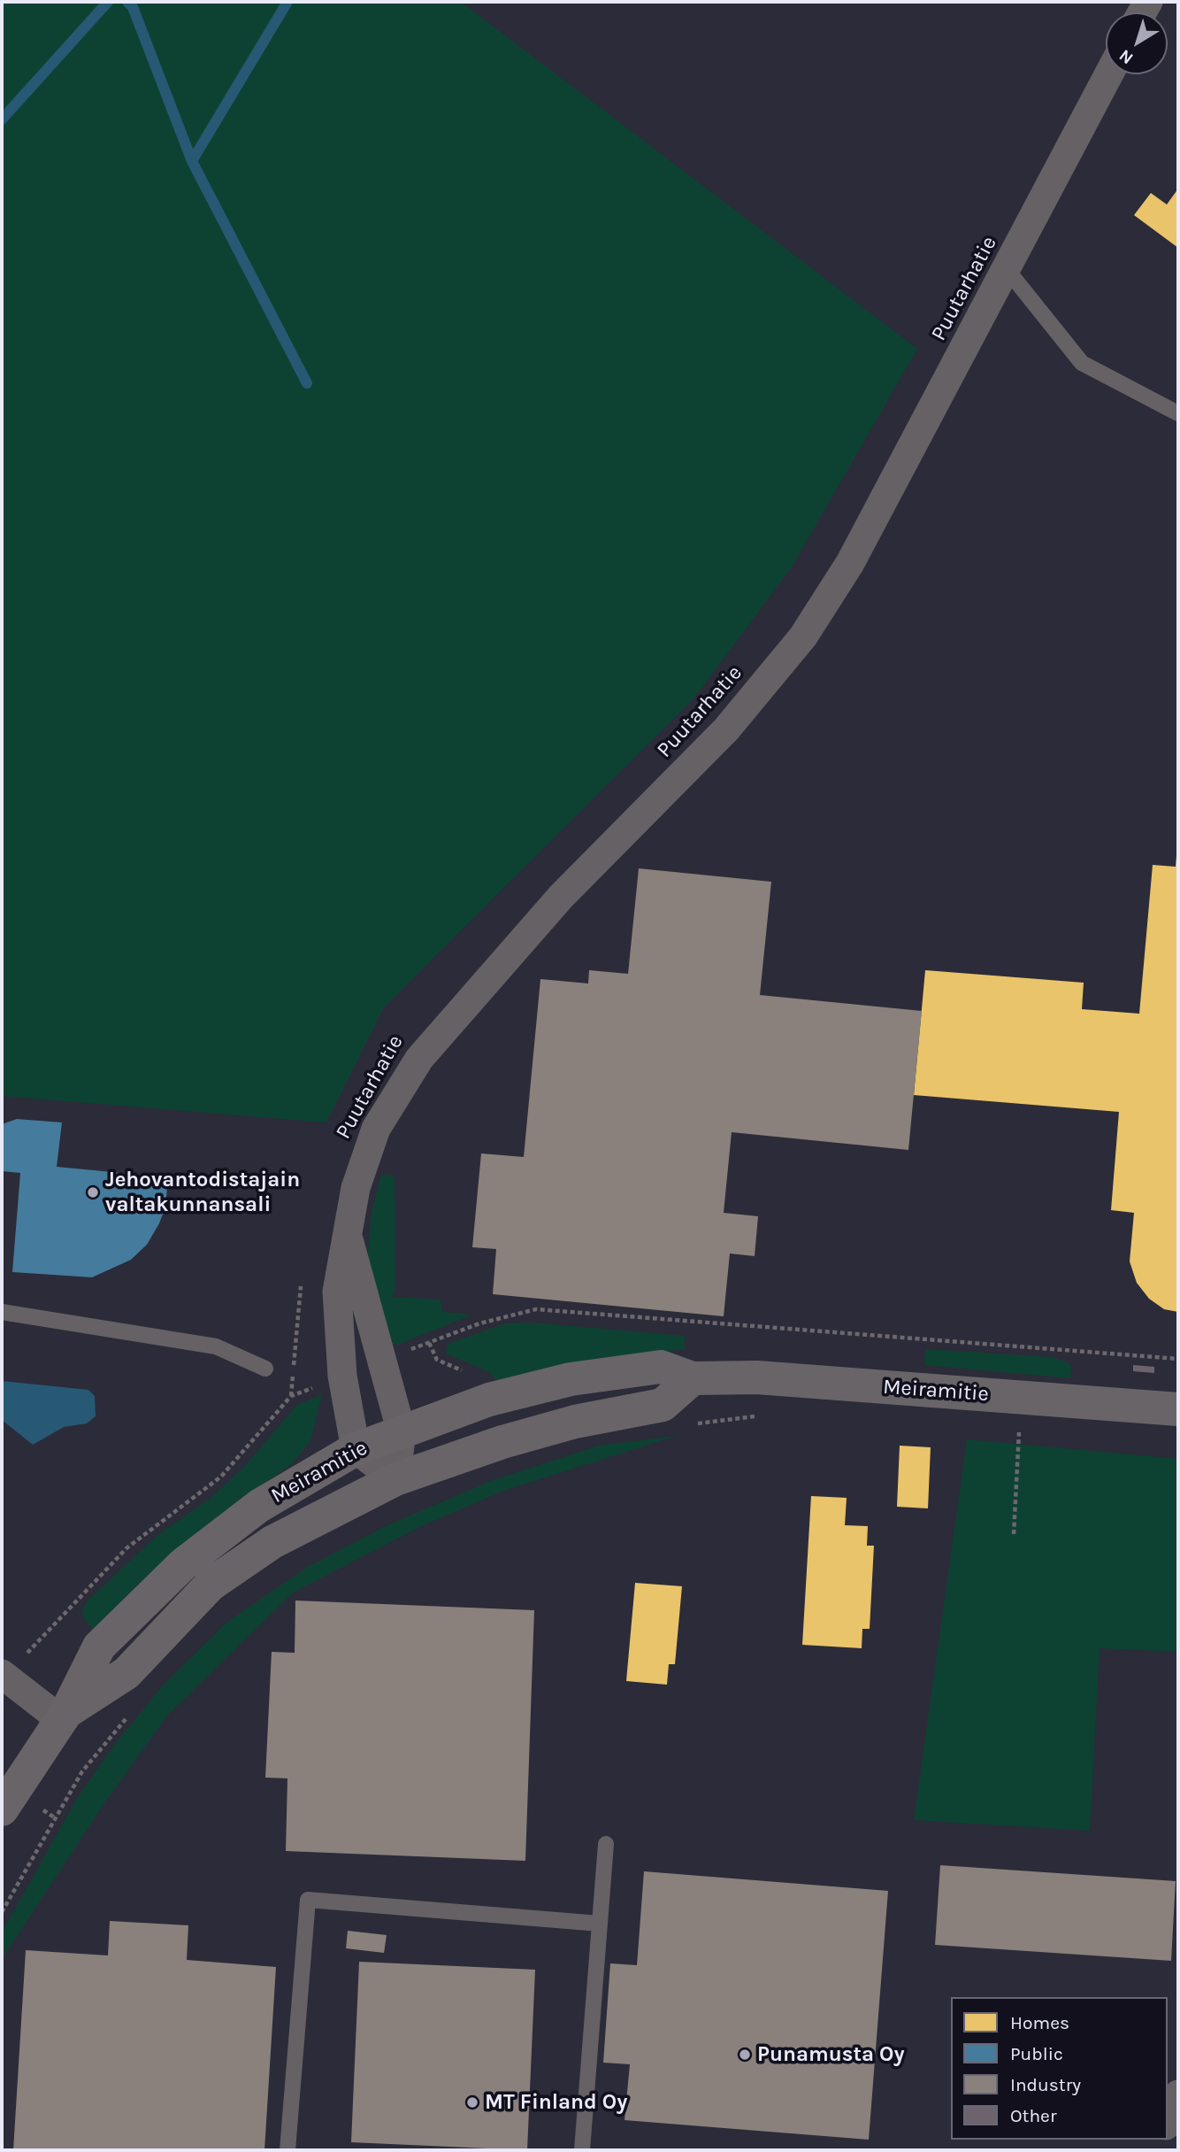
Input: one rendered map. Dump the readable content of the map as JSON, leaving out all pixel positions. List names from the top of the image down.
{
  "streets": {
    "main road": ["Meiramitie"],
    "street": ["Puutarhatie"]
  },
  "crossings": [
    ["Puutarhatie", "Meiramitie"]
  ],
  "places": ["Jehovantodistajain valtakunnansali", "Punamusta Oy", "MT Finland Oy"],
  "legend": [
    "Homes",
    "Public",
    "Industry",
    "Other"
  ],
  "north": "bottom left"
}
